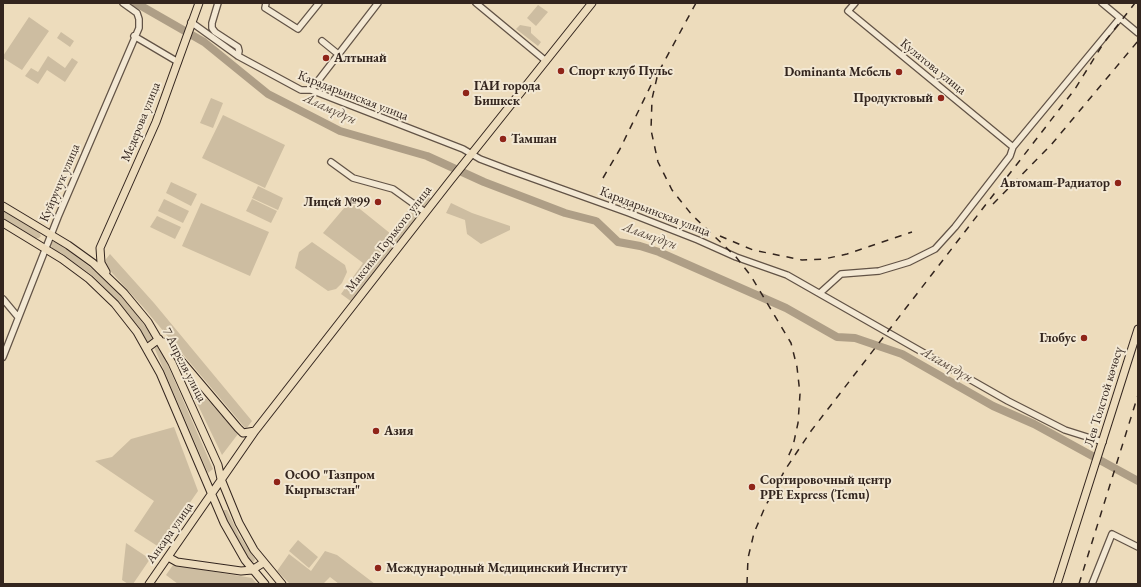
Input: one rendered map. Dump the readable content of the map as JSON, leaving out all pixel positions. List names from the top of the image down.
{
  "streets": {
    "main road": [
      "Медерова улица",
      "Максима Горького улица",
      "7 Апреля улица",
      "Лев Толстой көчөсү",
      "Анкара улица"
    ],
    "street": ["Кулатова улица", "Карадарьинская улица", "Куйручук улица"]
  },
  "crossings": [
    ["Карадарьинская улица", "Медерова улица"],
    ["Карадарьинская улица", "Максима Горького улица"],
    ["Карадарьинская улица", "Лев Толстой көчөсү"],
    ["Куйручук улица", "7 Апреля улица"],
    ["Максима Горького улица", "7 Апреля улица"],
    ["Максима Горького улица", "Анкара улица"],
    ["7 Апреля улица", "Анкара улица"]
  ],
  "water": ["Аламүдүн"],
  "places": [
    "Алтынай",
    "Спорт клуб Пульс",
    "Dominanta Мебель",
    "ГАИ города Бишкек",
    "Продуктовый",
    "Тамшан",
    "Автомаш-Радиатор",
    "Лицей №99",
    "Глобус",
    "Азия",
    "ОсОО \"Газпром Кыргызстан\"",
    "Сортировочный центр PPE Express (Temu)",
    "Международный Медицинский Институт"
  ]
}
